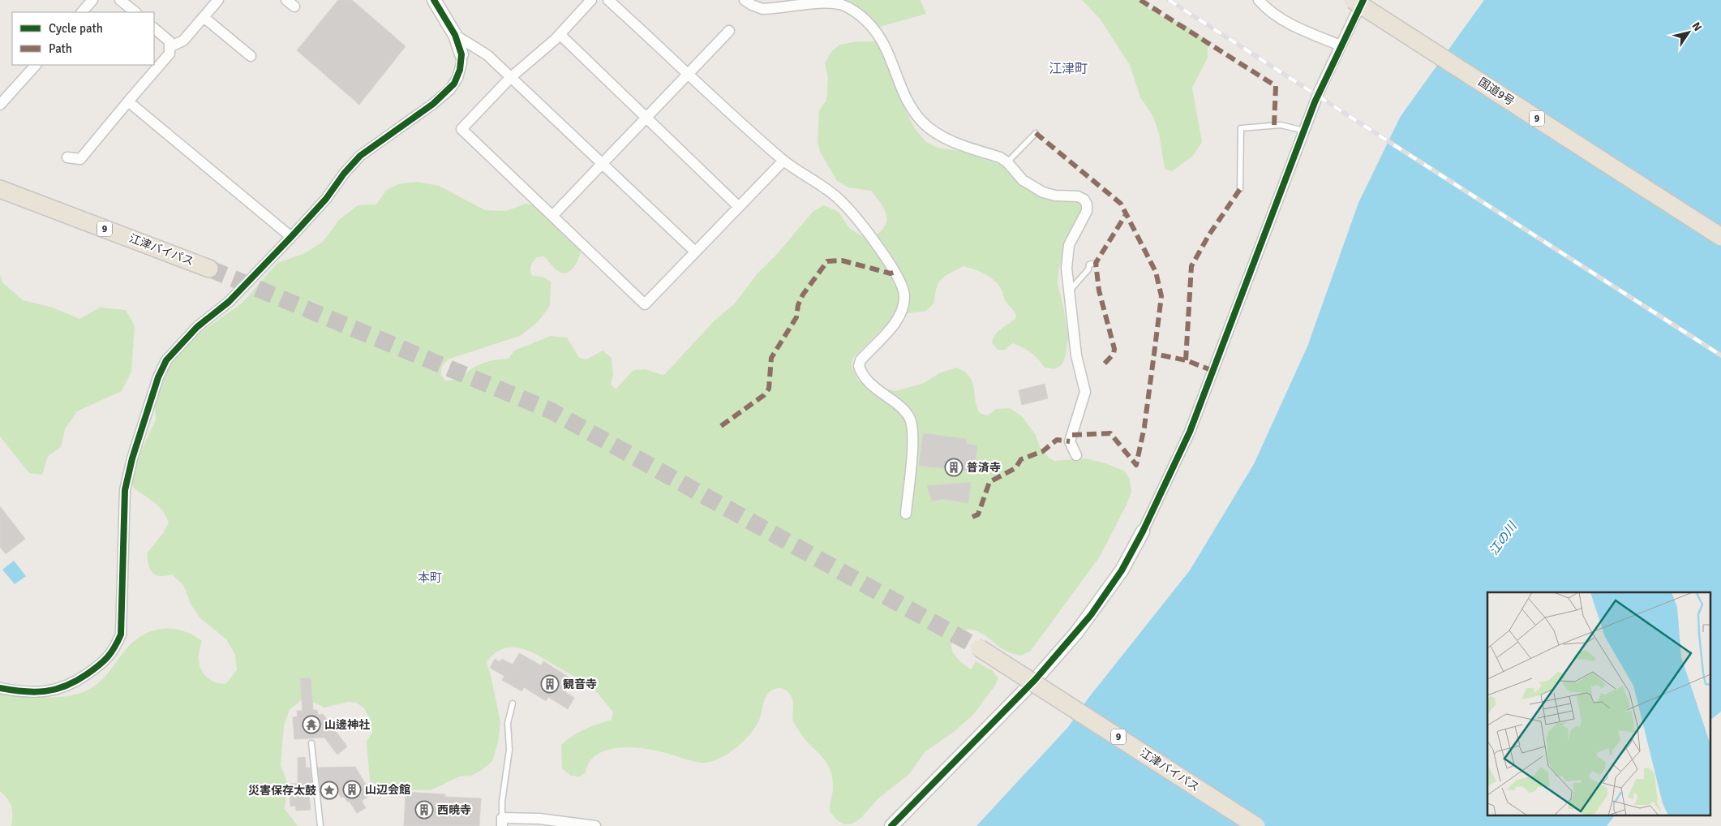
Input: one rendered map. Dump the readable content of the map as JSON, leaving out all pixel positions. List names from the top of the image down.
{
  "streets": {
    "highway": ["国道9号", "9", "江津バイパス"]
  },
  "districts": ["江津町", "本町"],
  "water": ["江の川"],
  "places": {
    "building": [
      "普済寺",
      "観音寺",
      "山辺会館",
      "西暁寺"
    ],
    "temple": ["山邊神社"],
    "place": ["災害保存太鼓"]
  },
  "legend": ["Cycle path", "Path"],
  "north": "top right"
}
